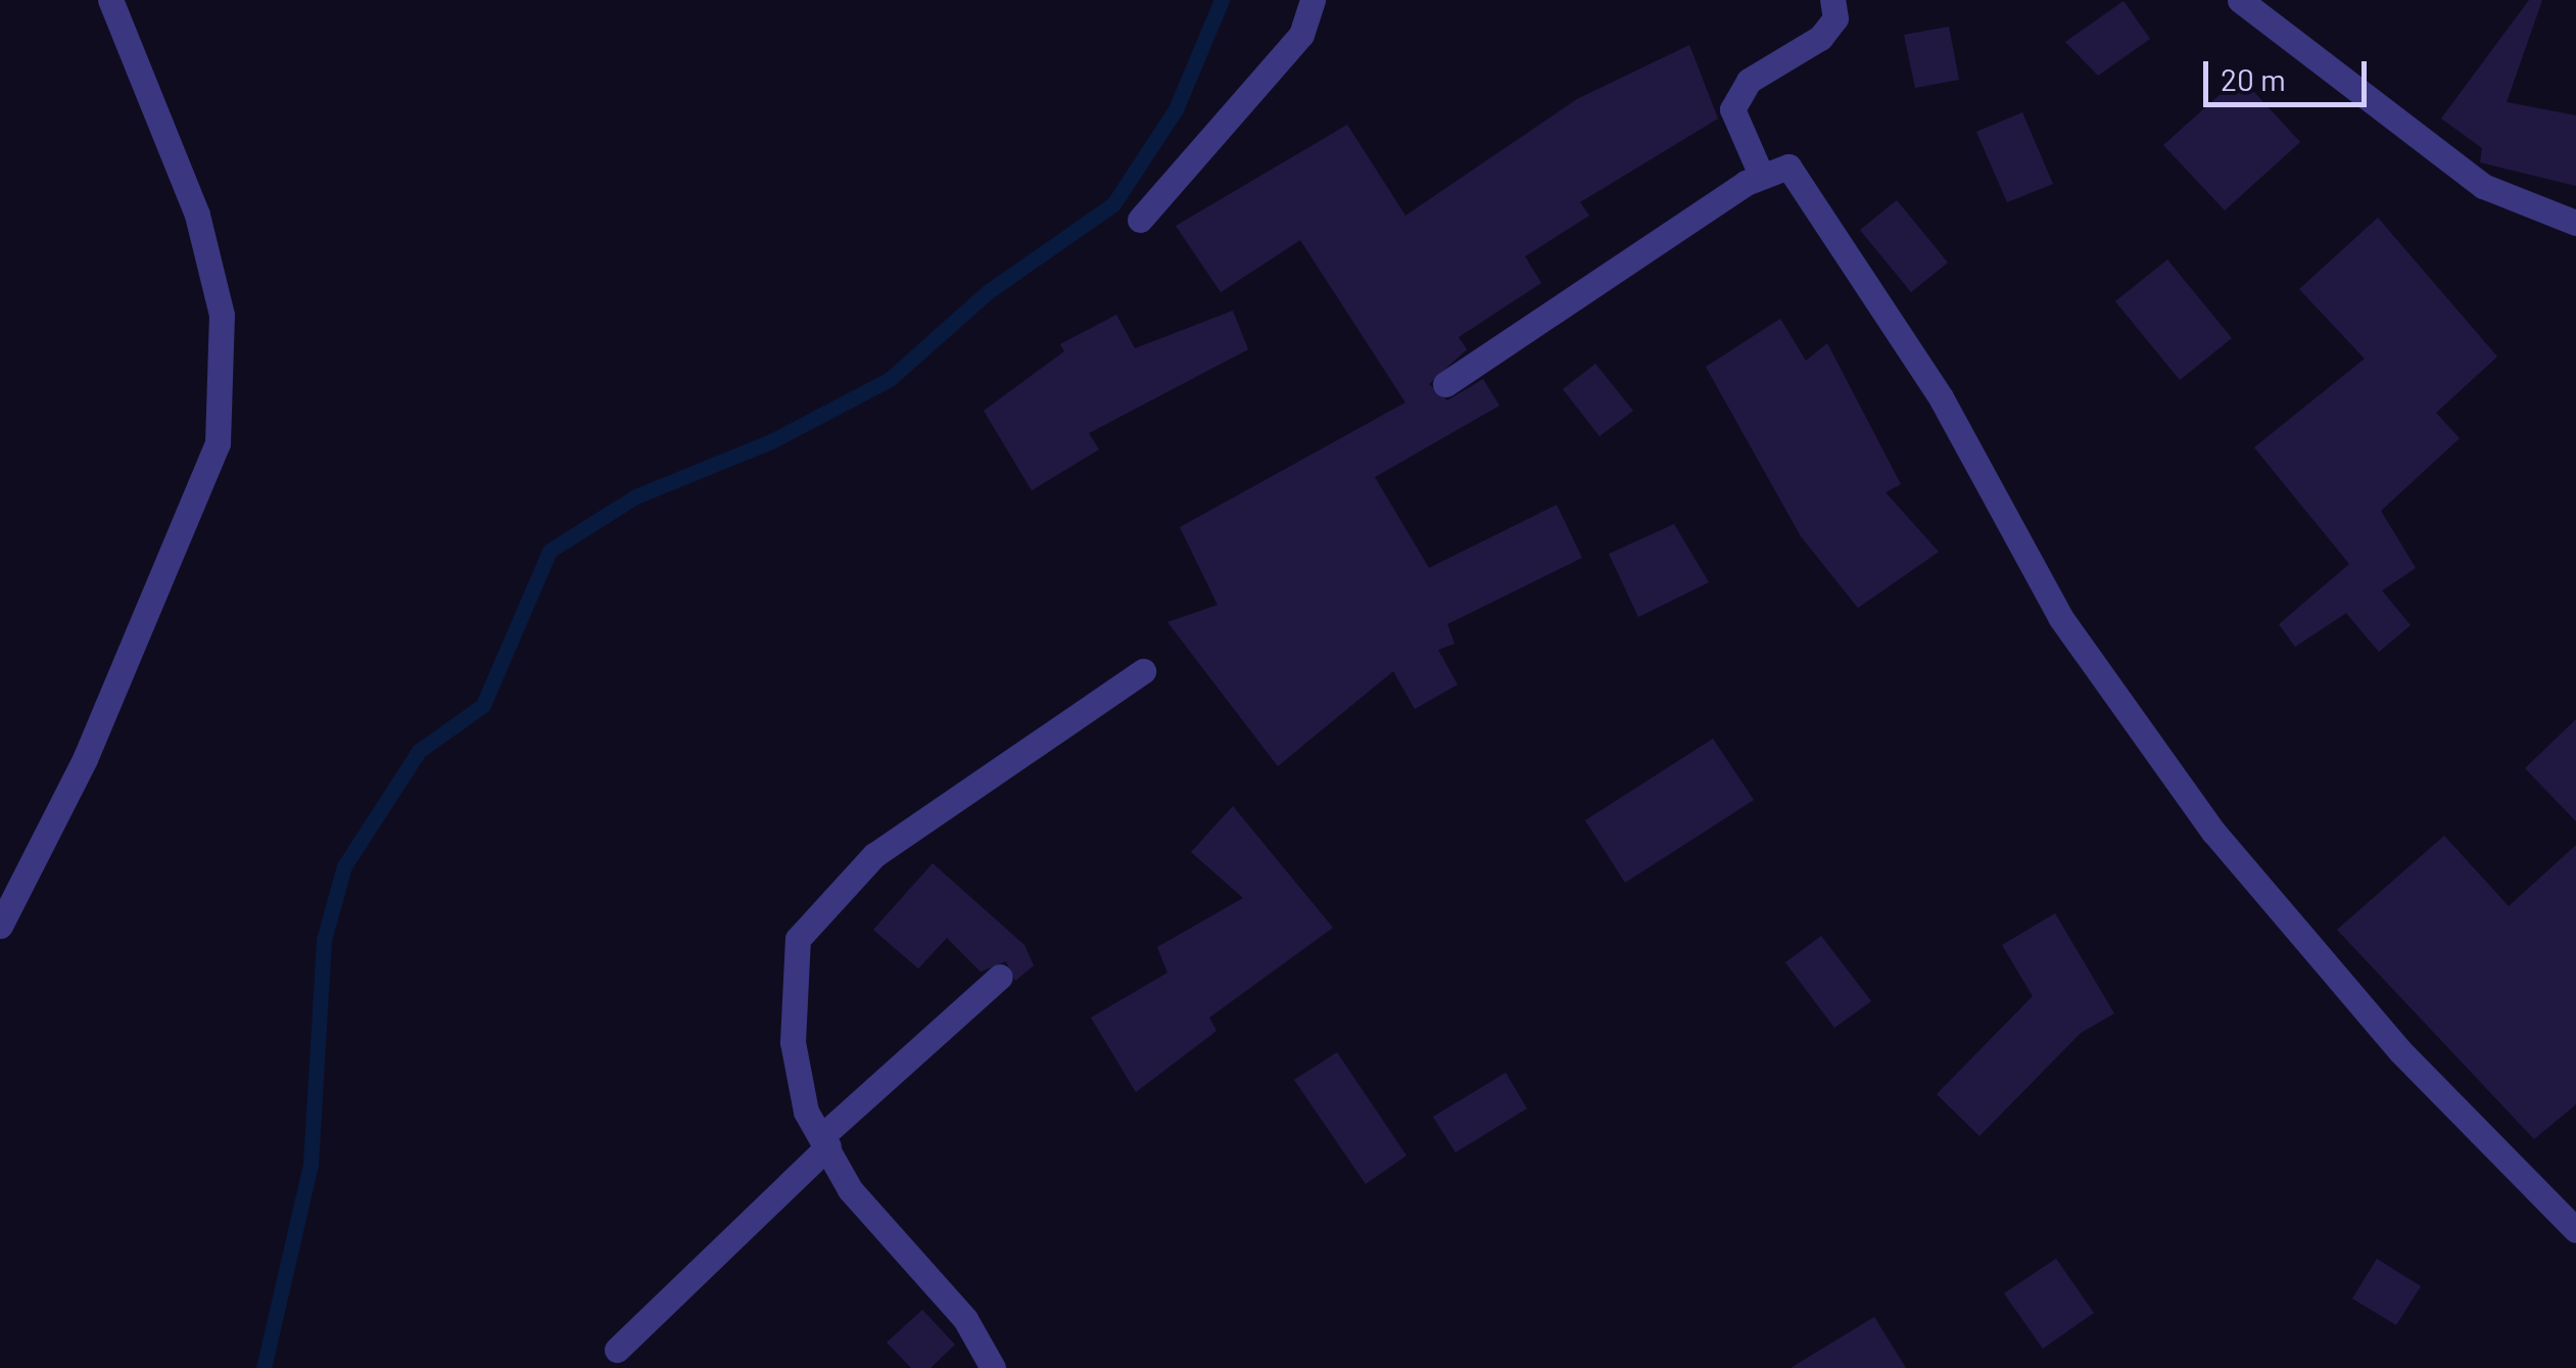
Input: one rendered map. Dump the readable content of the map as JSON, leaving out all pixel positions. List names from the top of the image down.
{
  "scale_bar": "20 m"
}
